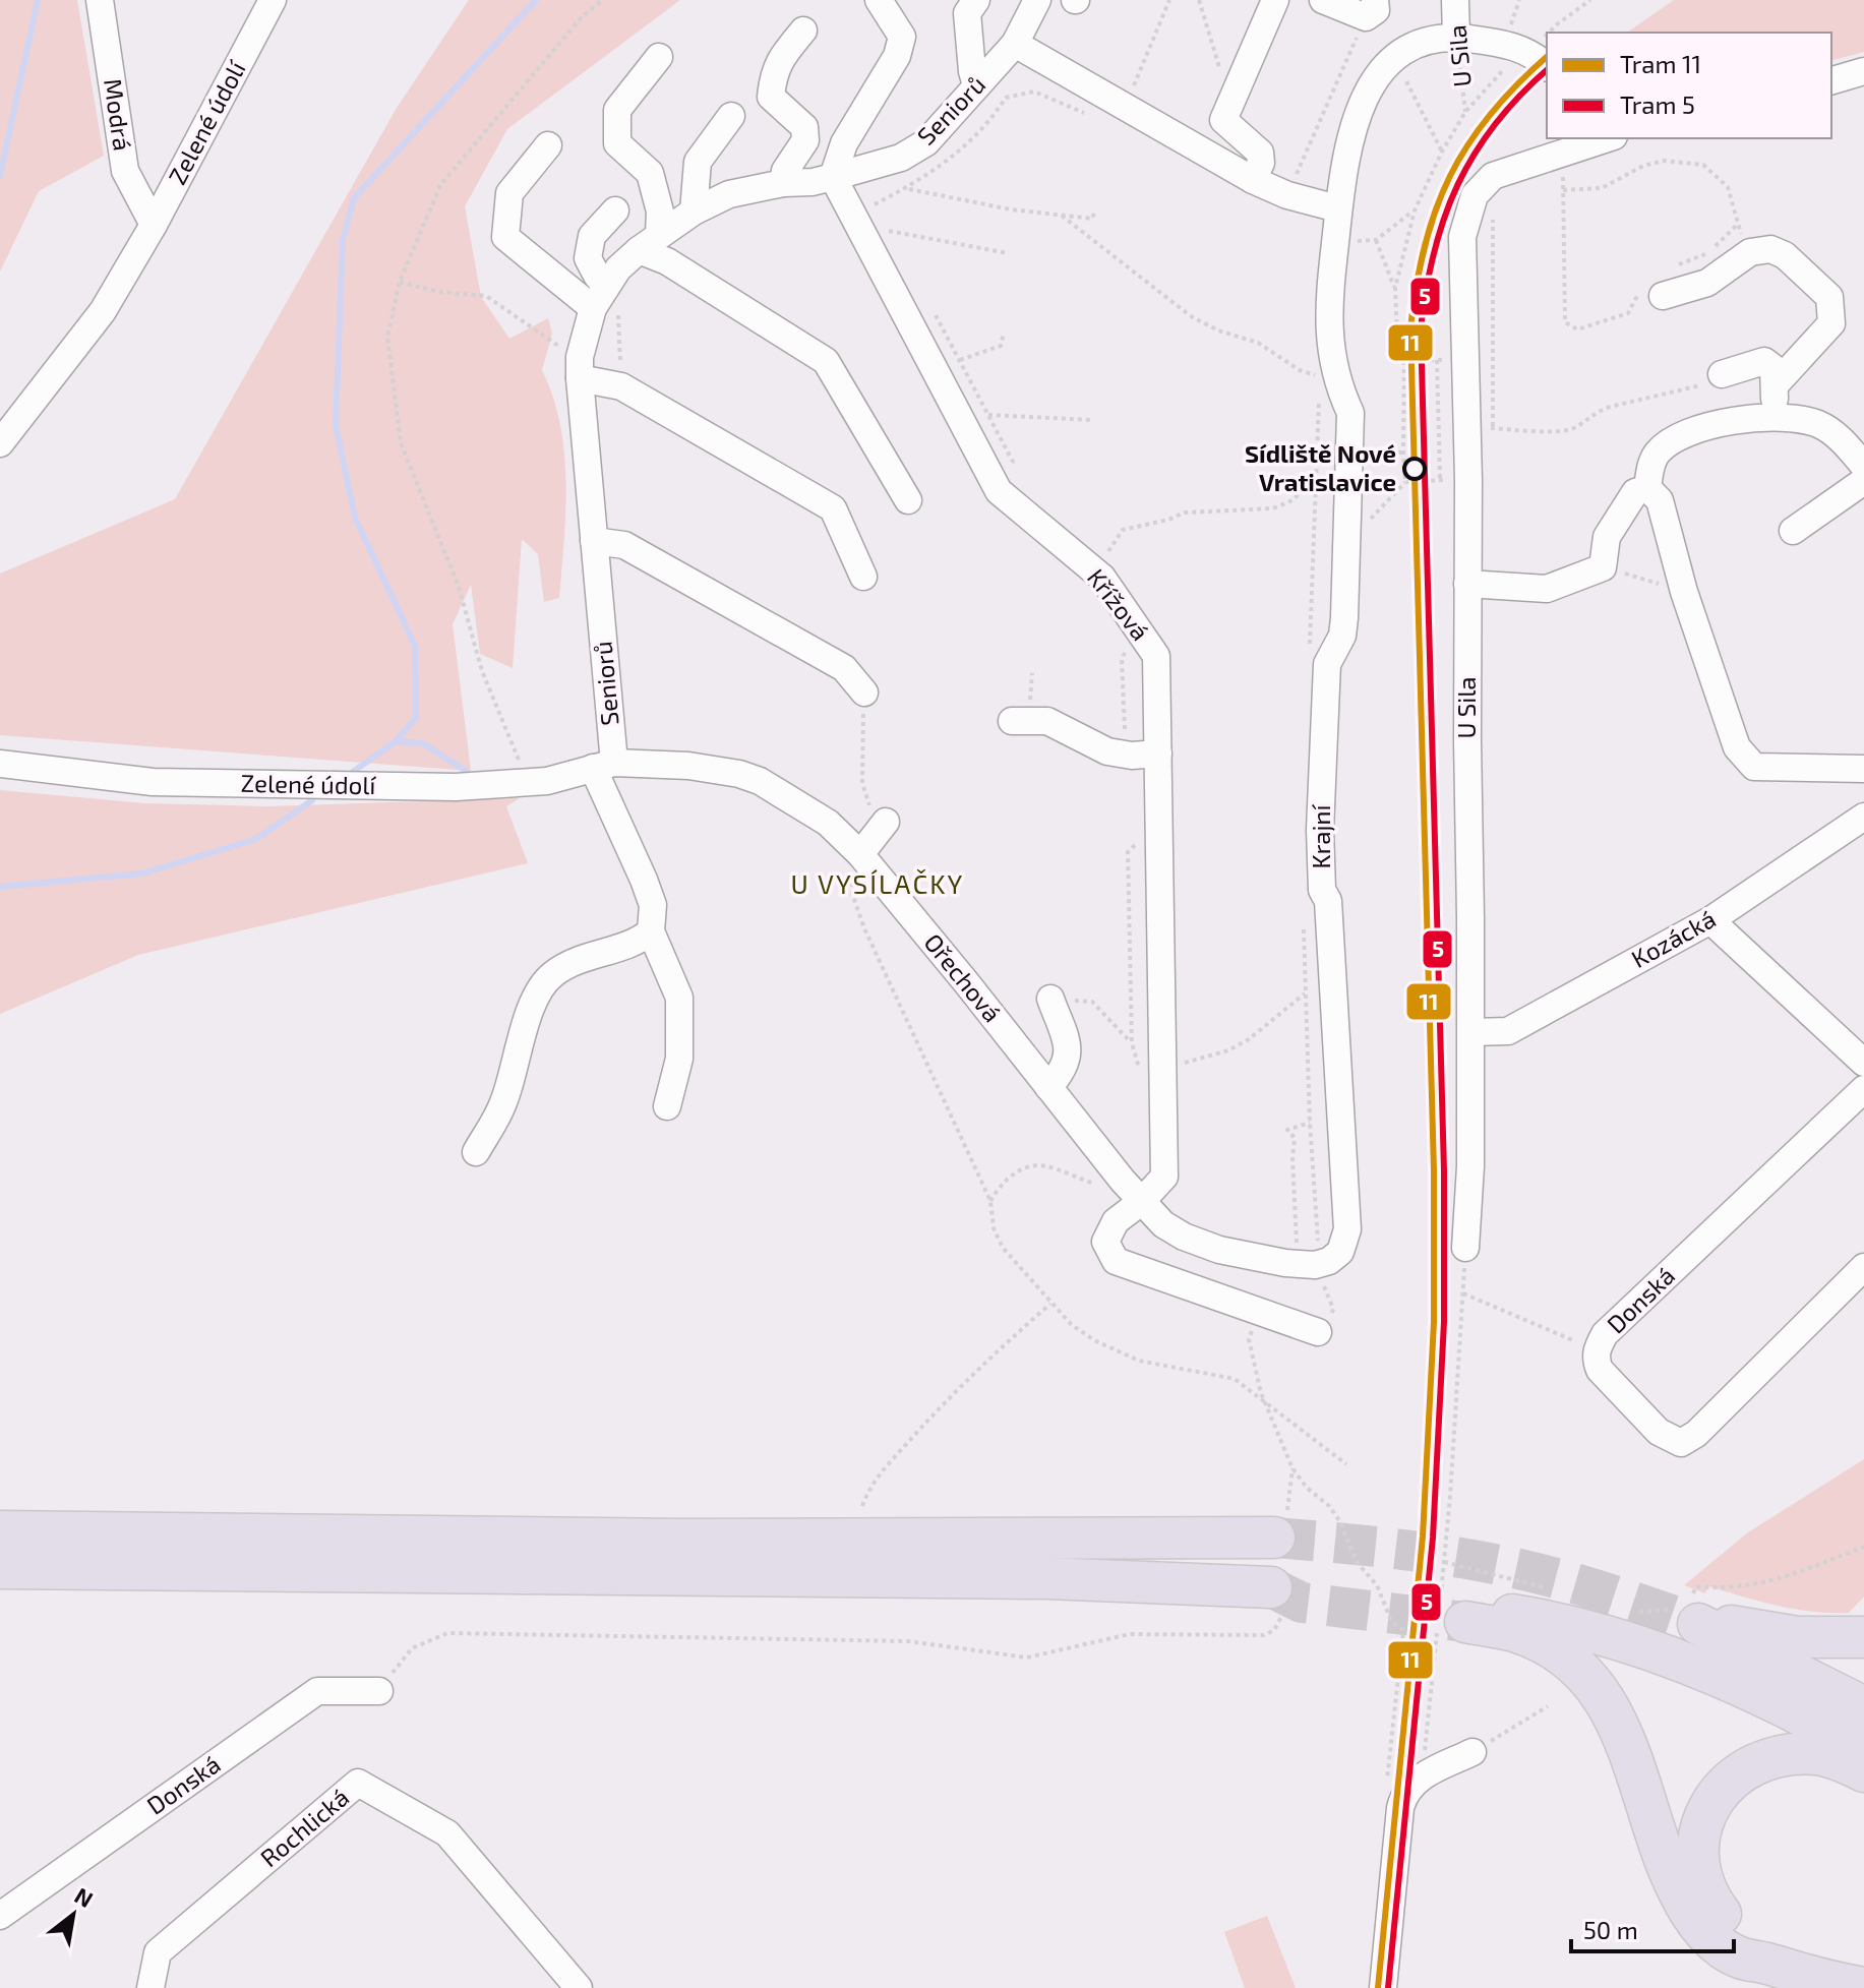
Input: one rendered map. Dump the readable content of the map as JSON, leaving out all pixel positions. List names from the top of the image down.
{
  "streets": {
    "street": [
      "U Sila",
      "Seniorů",
      "Modrá",
      "Zelené údolí",
      "Křížová",
      "Krajní",
      "Kozácká",
      "Ořechová",
      "Donská",
      "Rochlická"
    ]
  },
  "crossings": [
    ["U Sila", "Kozácká"],
    ["Seniorů", "Zelené údolí"],
    ["Seniorů", "Křížová"],
    ["Seniorů", "Ořechová"],
    ["Modrá", "Zelené údolí"],
    ["Zelené údolí", "Ořechová"],
    ["Křížová", "Ořechová"]
  ],
  "districts": ["U VYSÍLAČKY"],
  "places": ["Sídliště Nové Vratislavice"],
  "lines": ["tram line 11", "tram line 5"],
  "legend": ["Tram 11", "Tram 5"],
  "scale_bar": "50 m",
  "north": "top right"
}
